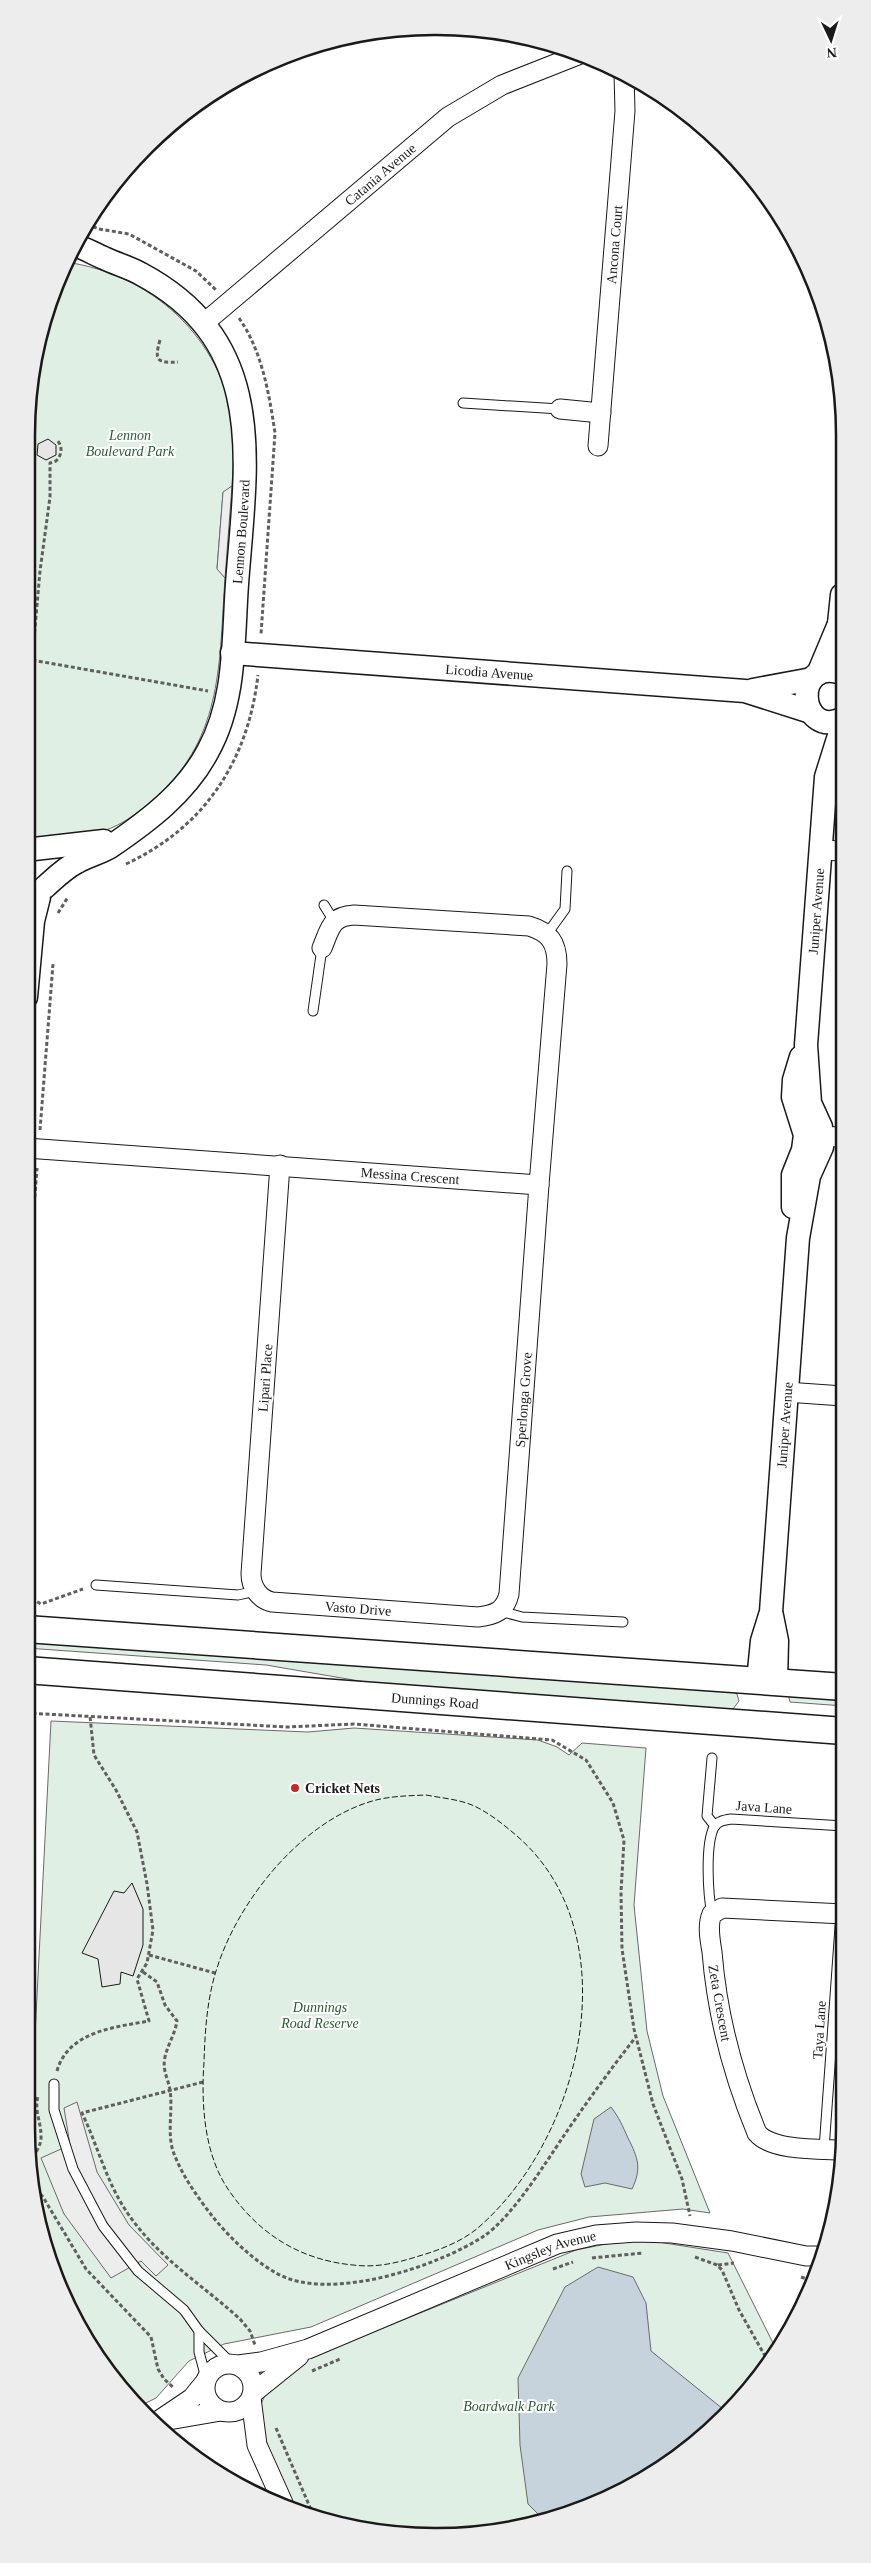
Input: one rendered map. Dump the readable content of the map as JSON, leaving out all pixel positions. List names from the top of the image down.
{
  "streets": {
    "main road": ["Dunnings Road"],
    "street": [
      "Catania Avenue",
      "Ancona Court",
      "Lennon Boulevard",
      "Licodia Avenue",
      "Juniper Avenue",
      "Messina Crescent",
      "Lipari Place",
      "Sperlonga Grove",
      "Vasto Drive",
      "Zeta Crescent",
      "Kingsley Avenue"
    ],
    "lane": ["Java Lane", "Taya Lane"]
  },
  "crossings": [
    ["Catania Avenue", "Lennon Boulevard"],
    ["Lennon Boulevard", "Licodia Avenue"],
    ["Licodia Avenue", "Juniper Avenue"],
    ["Messina Crescent", "Lipari Place"],
    ["Messina Crescent", "Sperlonga Grove"],
    ["Lipari Place", "Vasto Drive"],
    ["Sperlonga Grove", "Vasto Drive"],
    ["Zeta Crescent", "Taya Lane"]
  ],
  "parks": ["Lennon Boulevard Park", "Dunnings Road Reserve", "Boardwalk Park"],
  "places": ["Cricket Nets"],
  "north": "bottom"
}
